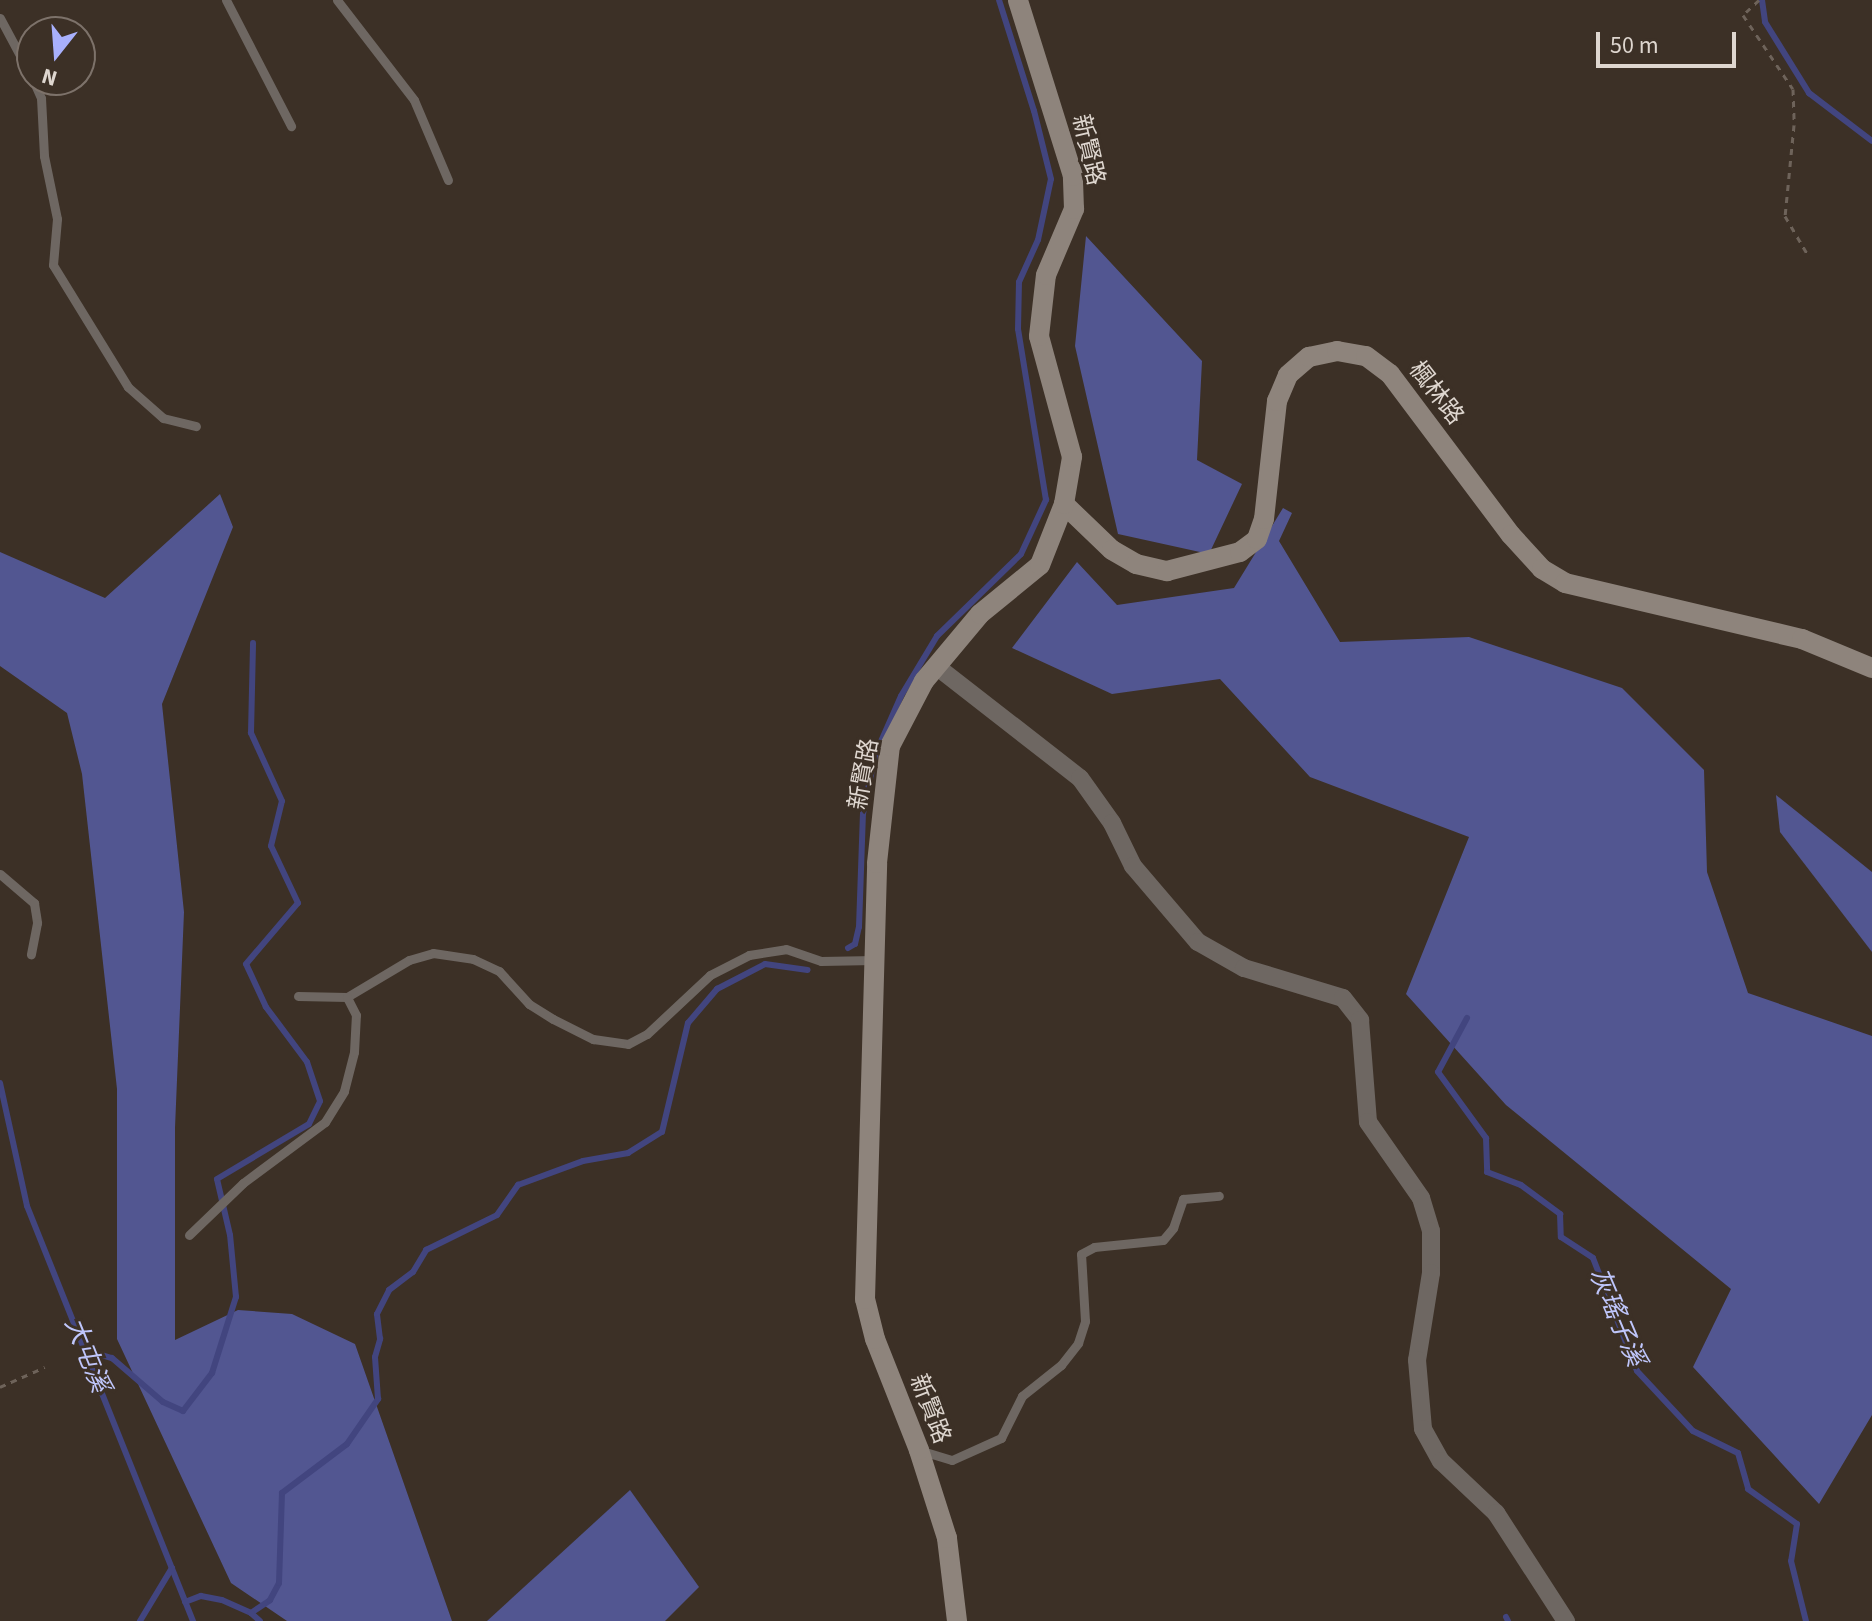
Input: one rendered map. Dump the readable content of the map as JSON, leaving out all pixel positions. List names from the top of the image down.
{
  "streets": {
    "street": ["新賢路", "楓林路"]
  },
  "crossings": [
    ["新賢路", "楓林路"]
  ],
  "water": ["灰瑤子溪", "大屯溪"],
  "scale_bar": "50 m",
  "north": "bottom"
}
